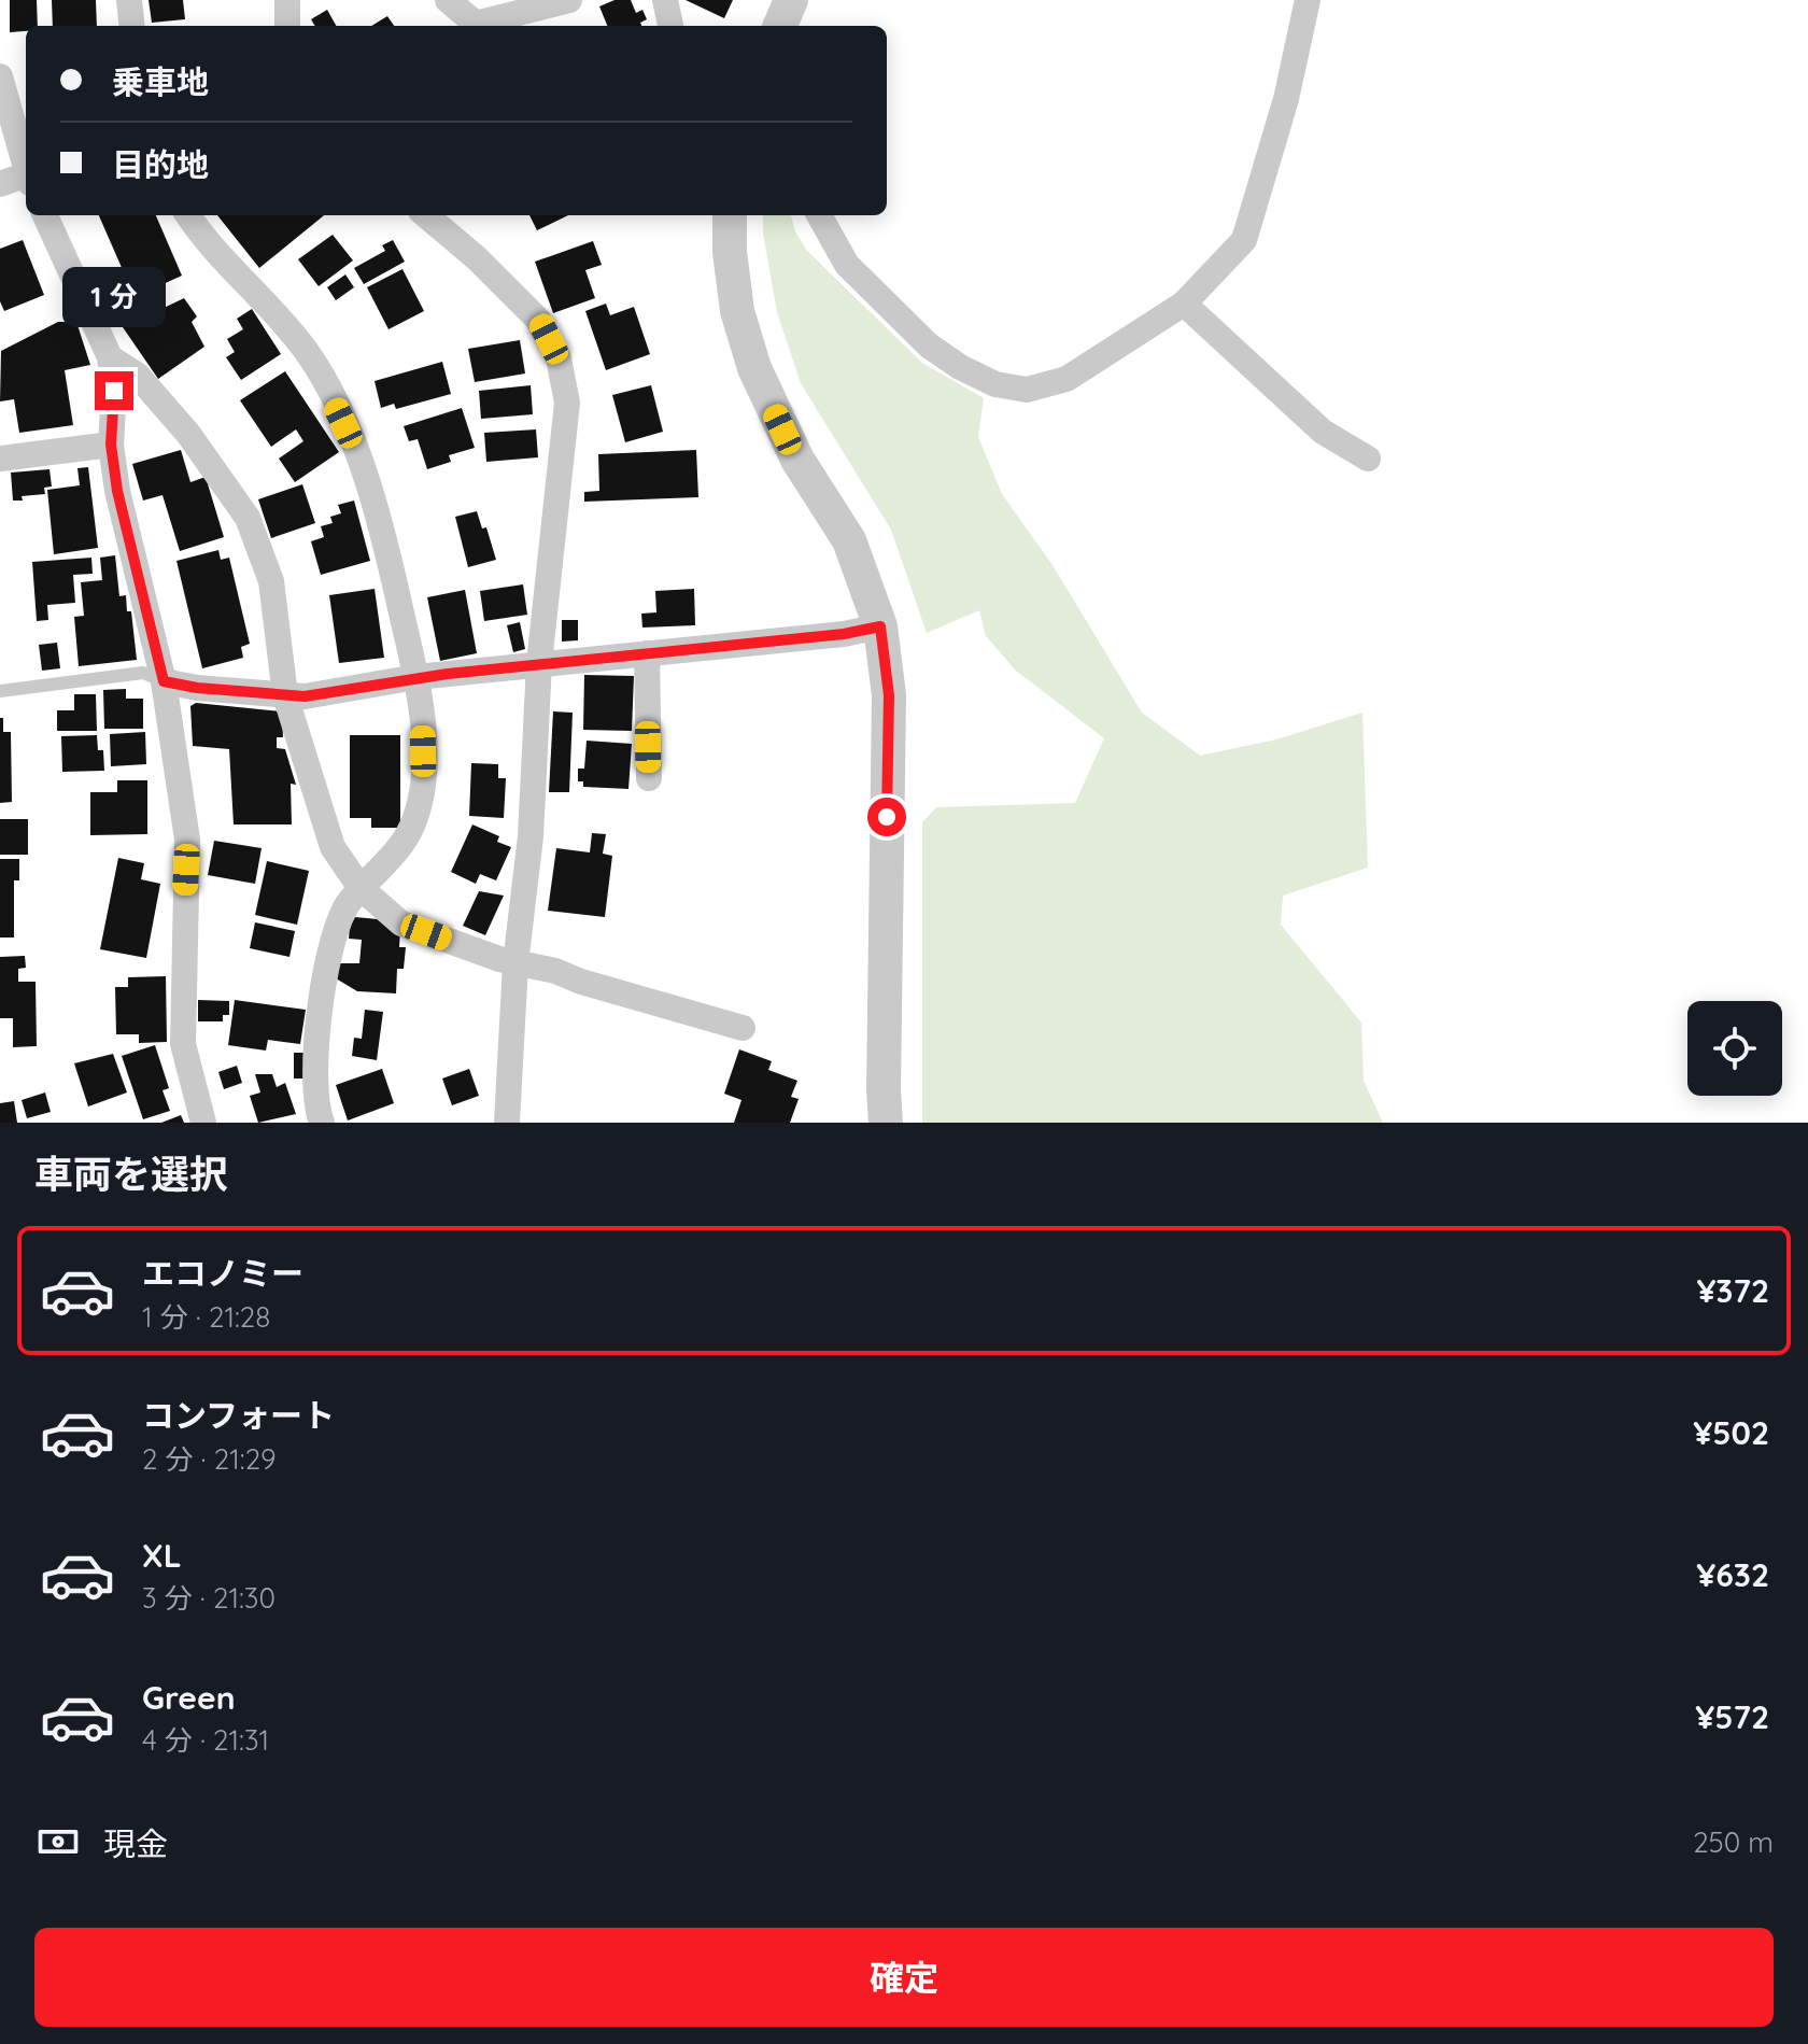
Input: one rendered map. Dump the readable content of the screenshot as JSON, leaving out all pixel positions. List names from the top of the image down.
{
  "page": {
    "banner": ["乗車地", "目的地"],
    "bubble": "1 分",
    "heading": "車両を選択",
    "list": [
      {
        "name": "エコノミー",
        "note": "1 分 · 21:28",
        "value": "¥372"
      },
      {
        "name": "コンフォート",
        "note": "2 分 · 21:29",
        "value": "¥502"
      },
      {
        "name": "XL",
        "note": "3 分 · 21:30",
        "value": "¥632"
      },
      {
        "name": "Green",
        "note": "4 分 · 21:31",
        "value": "¥572"
      }
    ],
    "pay": ["現金", "250 m"],
    "buttons": "確定"
  }
}
